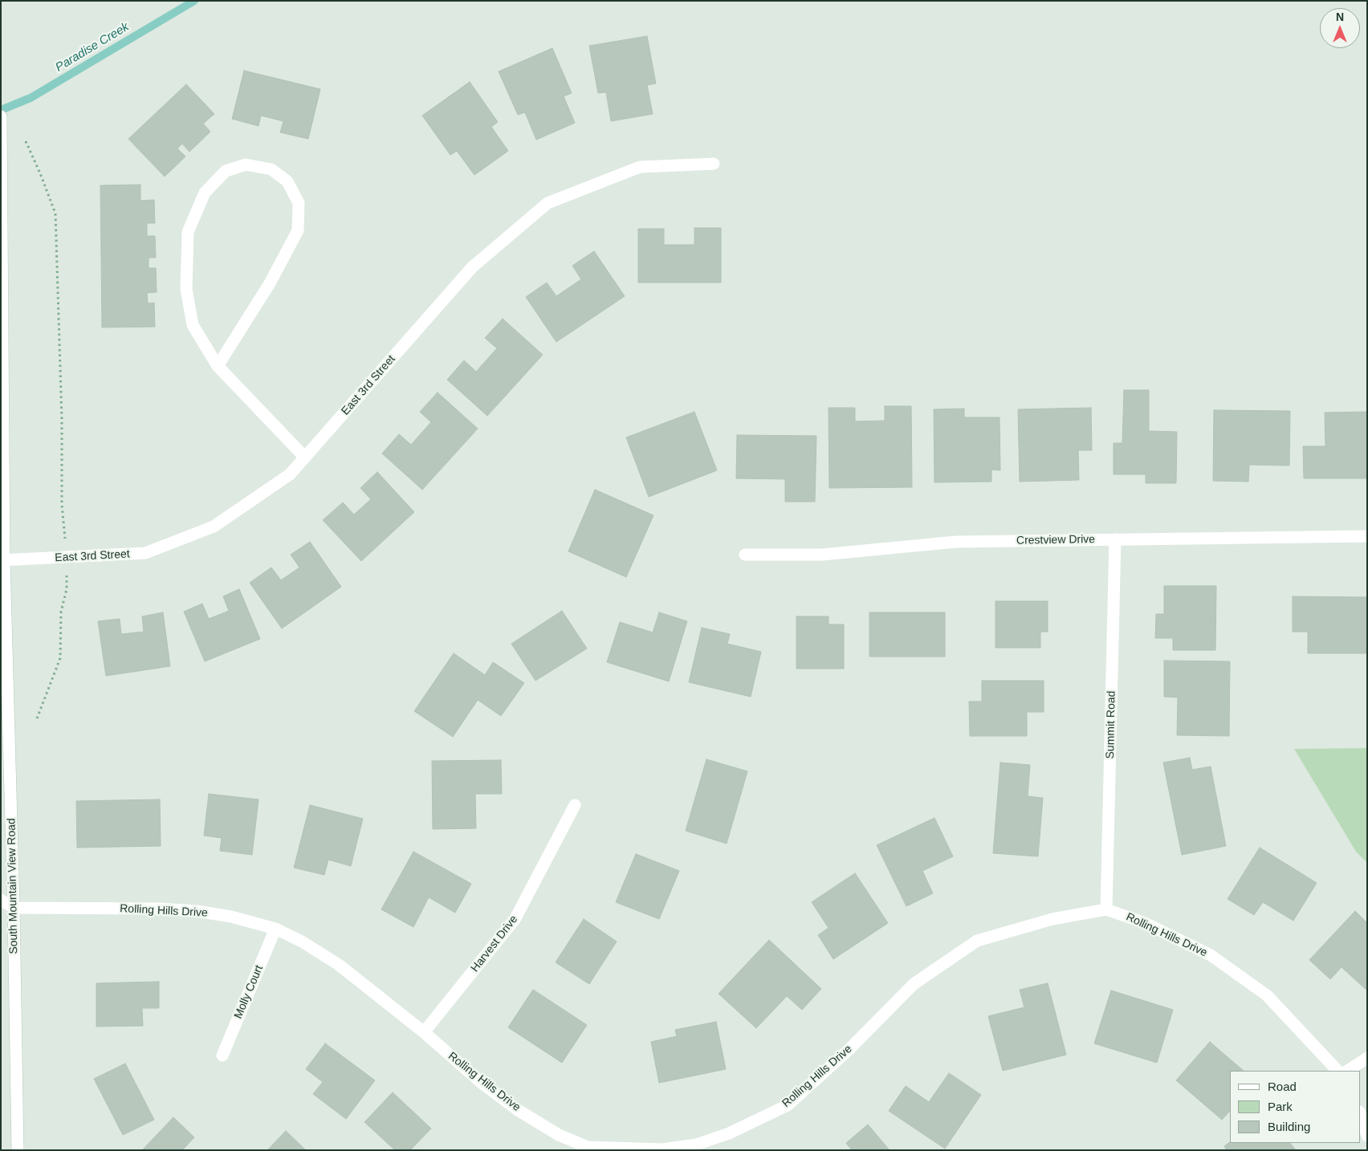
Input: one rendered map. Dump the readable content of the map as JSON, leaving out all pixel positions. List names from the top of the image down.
{
  "streets": {
    "street": [
      "East 3rd Street",
      "Crestview Drive",
      "Summit Road",
      "South Mountain View Road",
      "Rolling Hills Drive",
      "Harvest Drive",
      "Molly Court"
    ]
  },
  "crossings": [
    ["East 3rd Street", "South Mountain View Road"],
    ["Crestview Drive", "Summit Road"],
    ["Summit Road", "Rolling Hills Drive"],
    ["South Mountain View Road", "Rolling Hills Drive"],
    ["Rolling Hills Drive", "Harvest Drive"],
    ["Rolling Hills Drive", "Molly Court"]
  ],
  "water": ["Paradise Creek"],
  "legend": ["Road", "Park", "Building"],
  "north": "top"
}
